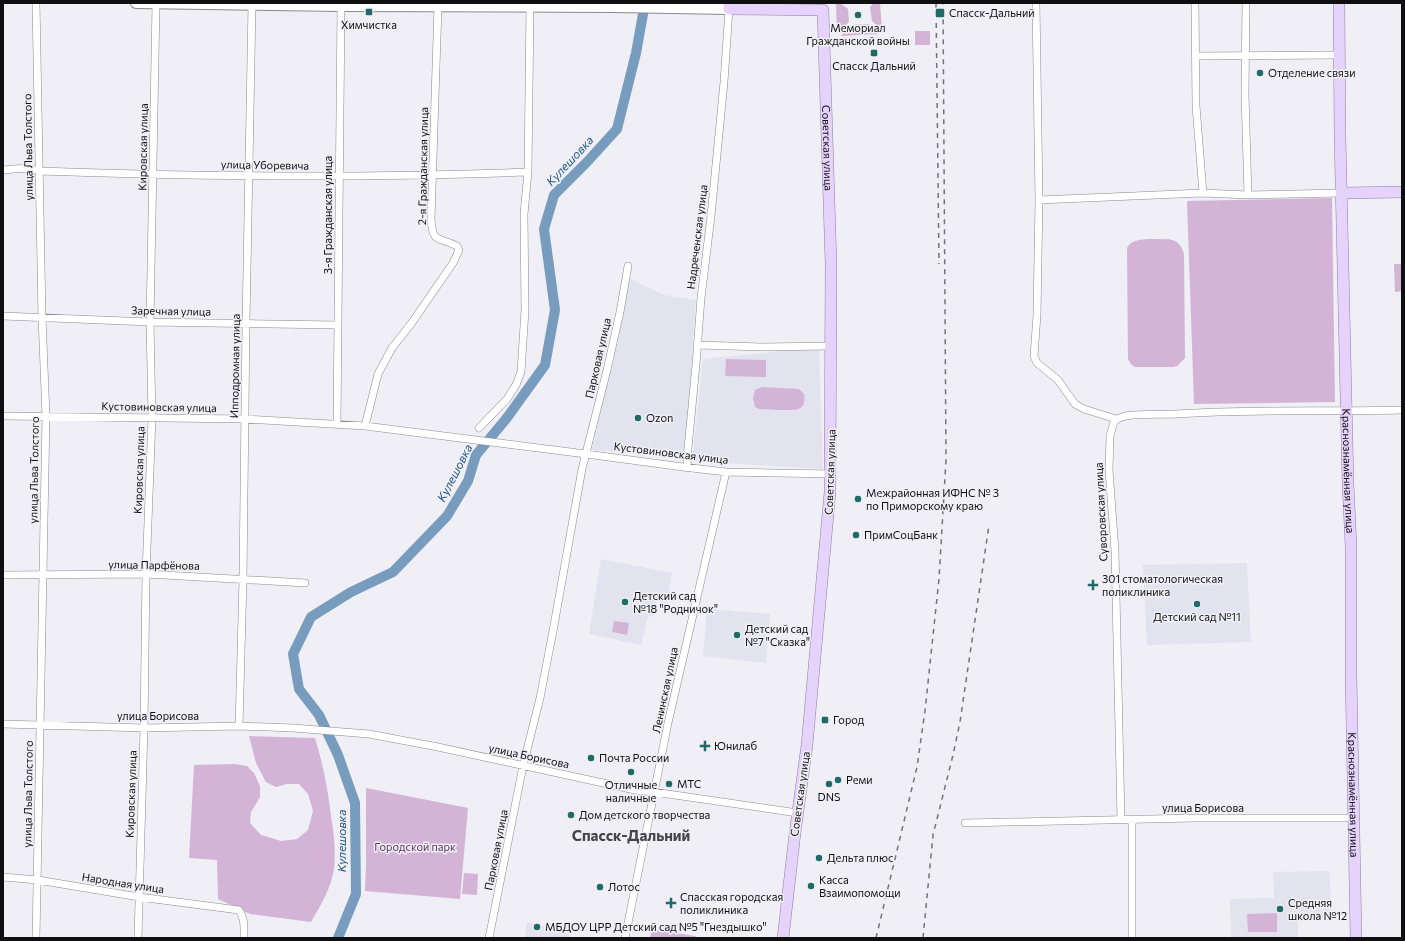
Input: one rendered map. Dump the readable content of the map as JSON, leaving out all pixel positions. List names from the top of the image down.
{
  "streets": {
    "main road": ["Советская улица", "Краснознамённая улица"],
    "street": [
      "улица Льва Толстого",
      "Кировская улица",
      "улица Уборевича",
      "2-я Гражданская улица",
      "3-я Гражданская улица",
      "Надреченская улица",
      "Заречная улица",
      "Парковая улица",
      "Ипподромная улица",
      "Кустовиновская улица",
      "Суворовская улица",
      "улица Парфёнова",
      "Ленинская улица",
      "улица Борисова",
      "Народная улица"
    ]
  },
  "crossings": [
    ["улица Льва Толстого", "улица Уборевича"],
    ["улица Льва Толстого", "Заречная улица"],
    ["улица Льва Толстого", "Кустовиновская улица"],
    ["улица Льва Толстого", "улица Парфёнова"],
    ["улица Льва Толстого", "улица Борисова"],
    ["улица Льва Толстого", "Народная улица"],
    ["Кировская улица", "улица Уборевича"],
    ["Кировская улица", "Заречная улица"],
    ["Кировская улица", "Кустовиновская улица"],
    ["Кировская улица", "улица Парфёнова"],
    ["Кировская улица", "улица Борисова"],
    ["Кировская улица", "Народная улица"],
    ["Советская улица", "Кустовиновская улица"],
    ["Советская улица", "улица Борисова"],
    ["улица Уборевича", "2-я Гражданская улица"],
    ["улица Уборевича", "3-я Гражданская улица"],
    ["улица Уборевича", "Ипподромная улица"],
    ["2-я Гражданская улица", "Кустовиновская улица"],
    ["3-я Гражданская улица", "Заречная улица"],
    ["3-я Гражданская улица", "Кустовиновская улица"],
    ["Надреченская улица", "Кустовиновская улица"],
    ["Заречная улица", "Ипподромная улица"],
    ["Парковая улица", "Кустовиновская улица"],
    ["Парковая улица", "улица Борисова"],
    ["Ипподромная улица", "Кустовиновская улица"],
    ["Ипподромная улица", "улица Парфёнова"],
    ["Ипподромная улица", "улица Борисова"],
    ["Кустовиновская улица", "Ленинская улица"],
    ["Краснознамённая улица", "улица Борисова"],
    ["Суворовская улица", "улица Борисова"],
    ["Ленинская улица", "улица Борисова"]
  ],
  "districts": ["Спасск-Дальний"],
  "water": ["Кулешовка"],
  "parks": ["Городской парк"],
  "places": {
    "transit": [
      "Химчистка",
      "Спасск-Дальний",
      "Спасск Дальний",
      "Город"
    ],
    "other": [
      "Мемориал Гражданской войны",
      "Отделение связи",
      "Ozon",
      "Межрайонная ИФНС № 3 по Приморскому краю",
      "ПримСоцБанк",
      "Детский сад №18 \"Родничок\"",
      "Детский сад №11",
      "Детский сад №7 \"Сказка\"",
      "Почта России",
      "Отличные наличные",
      "Реми",
      "МТС",
      "DNS",
      "Дом детского творчества",
      "Дельта плюс",
      "Касса Взаимопомощи",
      "Лотос",
      "Средняя школа №12",
      "МБДОУ ЦРР Детский сад №5 \"Гнездышко\""
    ],
    "health": ["301 стоматологическая поликлиника", "Юнилаб", "Спасская городская поликлиника"]
  }
}
